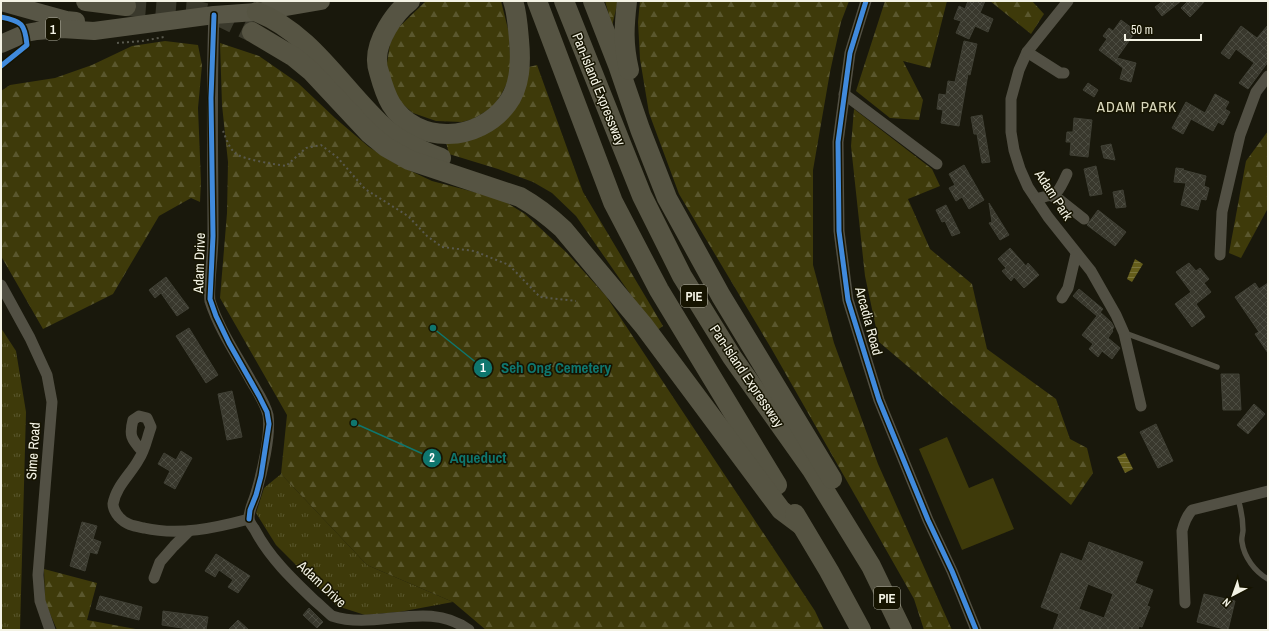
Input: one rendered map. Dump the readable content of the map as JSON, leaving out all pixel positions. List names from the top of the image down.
{
  "streets": {
    "highway": ["1", "Pan-Island Expressway", "PIE"],
    "street": [
      "Adam Park",
      "Adam Drive",
      "Arcadia Road",
      "Sime Road"
    ]
  },
  "districts": ["ADAM PARK"],
  "places": ["Seh Ong Cemetery", "Aqueduct"],
  "scale_bar": "50 m",
  "north": "bottom left"
}
